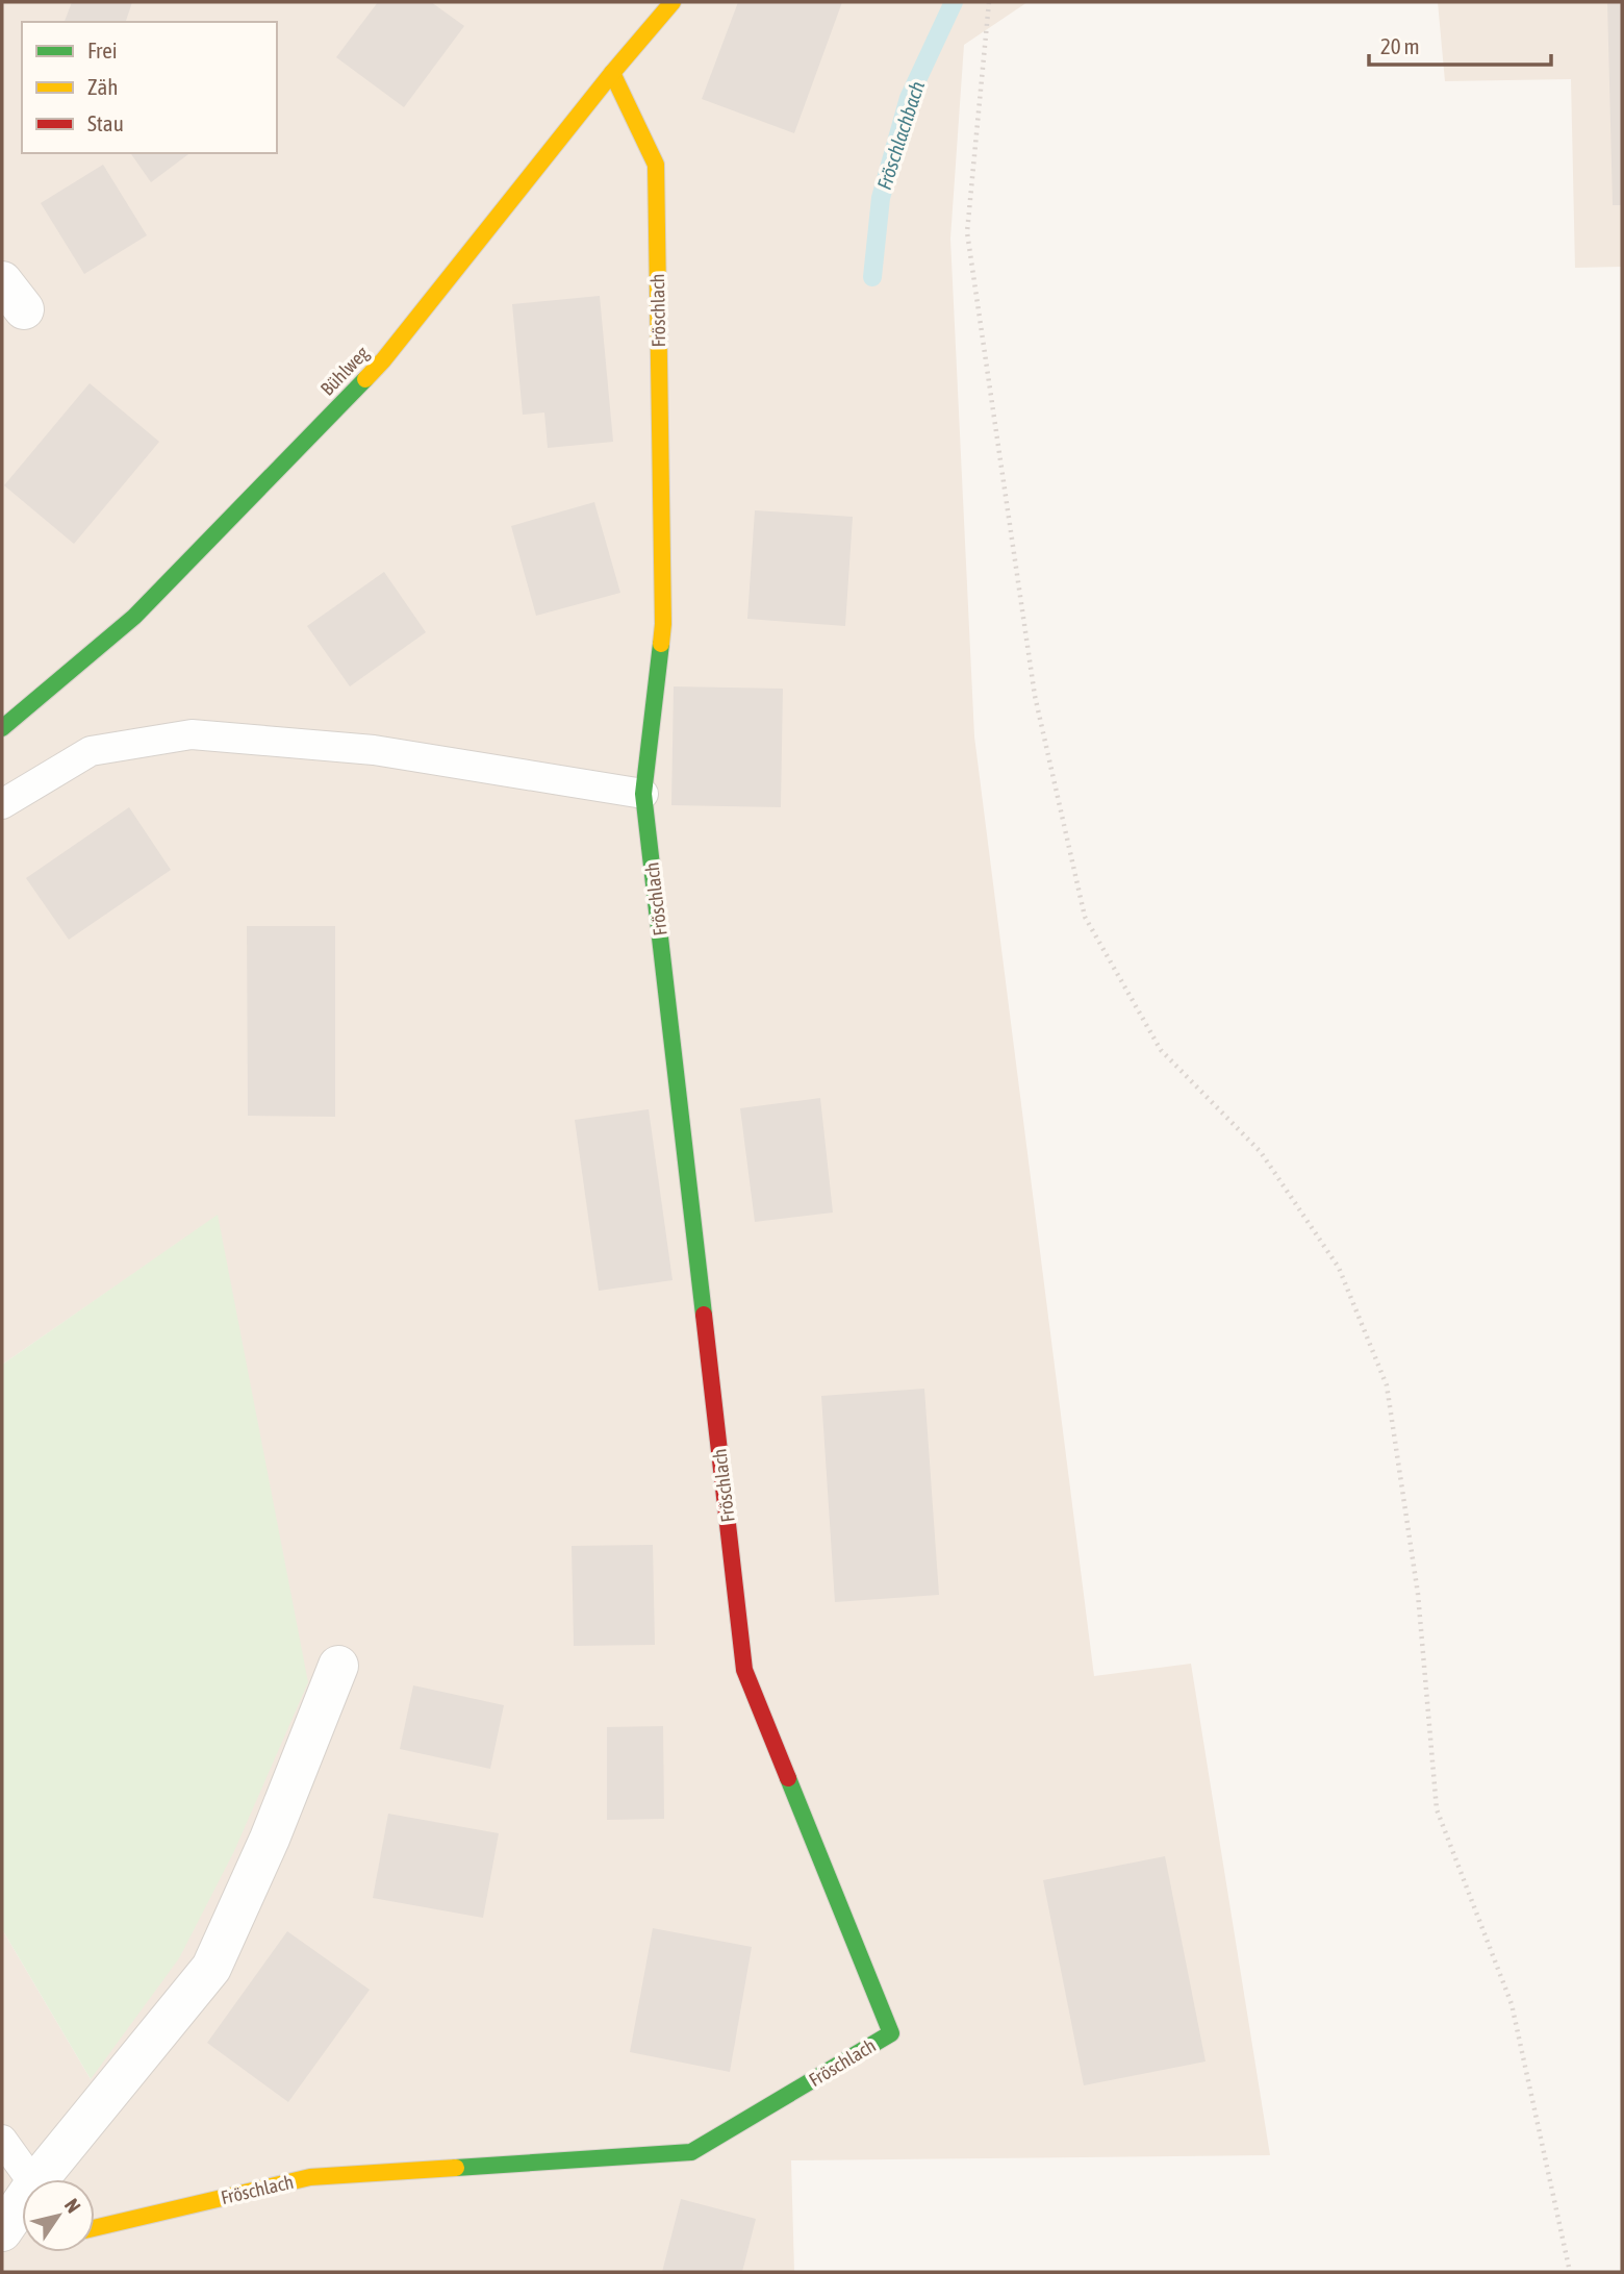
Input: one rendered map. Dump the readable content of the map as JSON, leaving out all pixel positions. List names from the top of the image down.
{
  "streets": {
    "street": ["Fröschlach", "Bühlweg"]
  },
  "crossings": [
    ["Fröschlach", "Bühlweg"]
  ],
  "water": ["Fröschlachbach"],
  "legend": ["Frei", "Zäh", "Stau"],
  "scale_bar": "20 m",
  "north": "top right"
}
